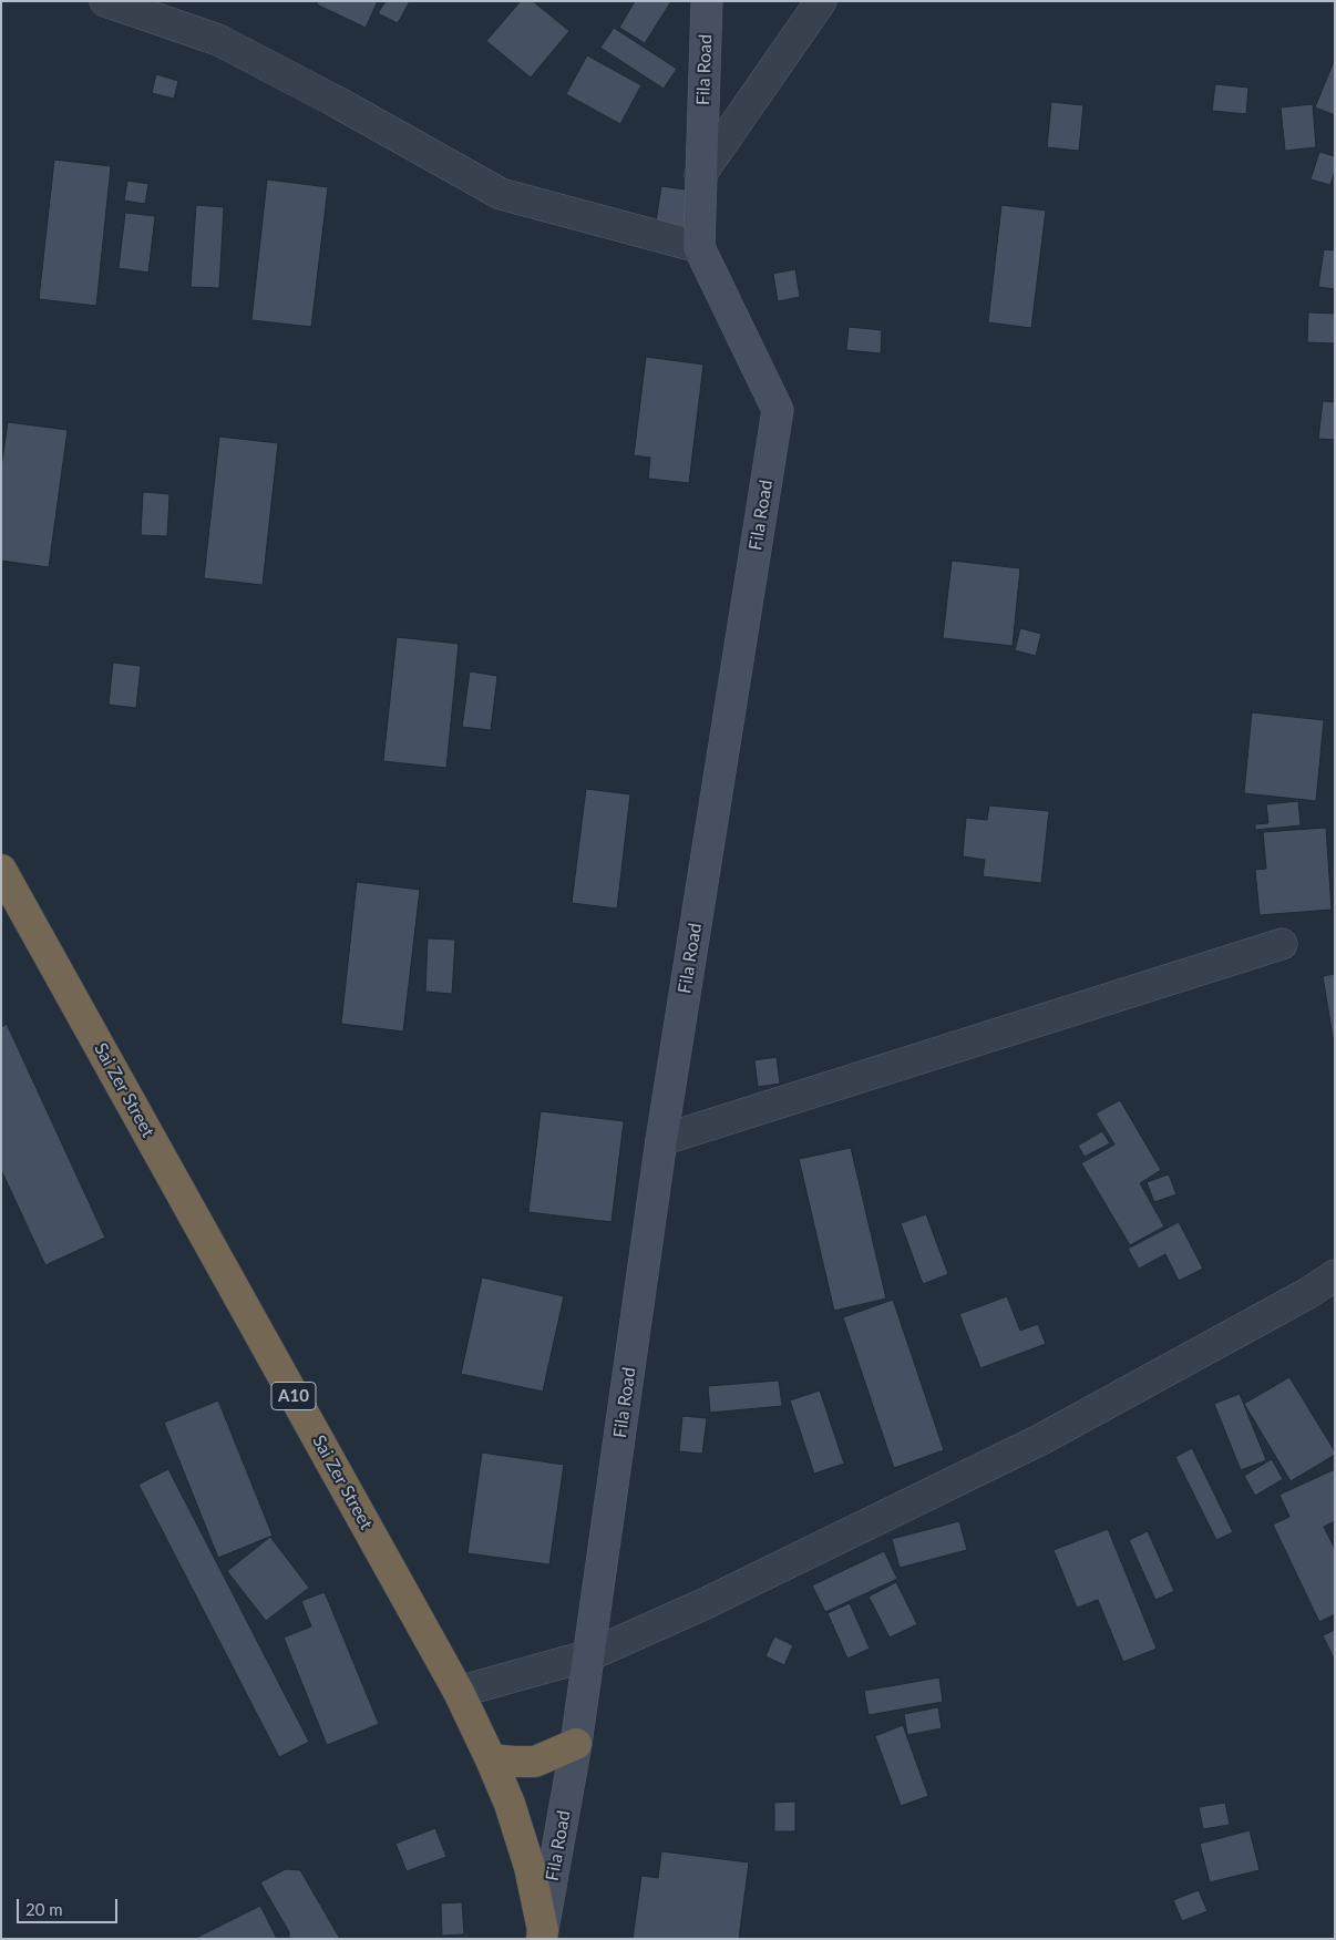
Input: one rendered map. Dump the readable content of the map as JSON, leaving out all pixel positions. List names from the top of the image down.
{
  "streets": {
    "highway": ["Sai Zer Street", "A10"],
    "street": ["Fila Road"]
  },
  "crossings": [
    ["Fila Road", "Sai Zer Street"]
  ],
  "scale_bar": "20 m"
}
